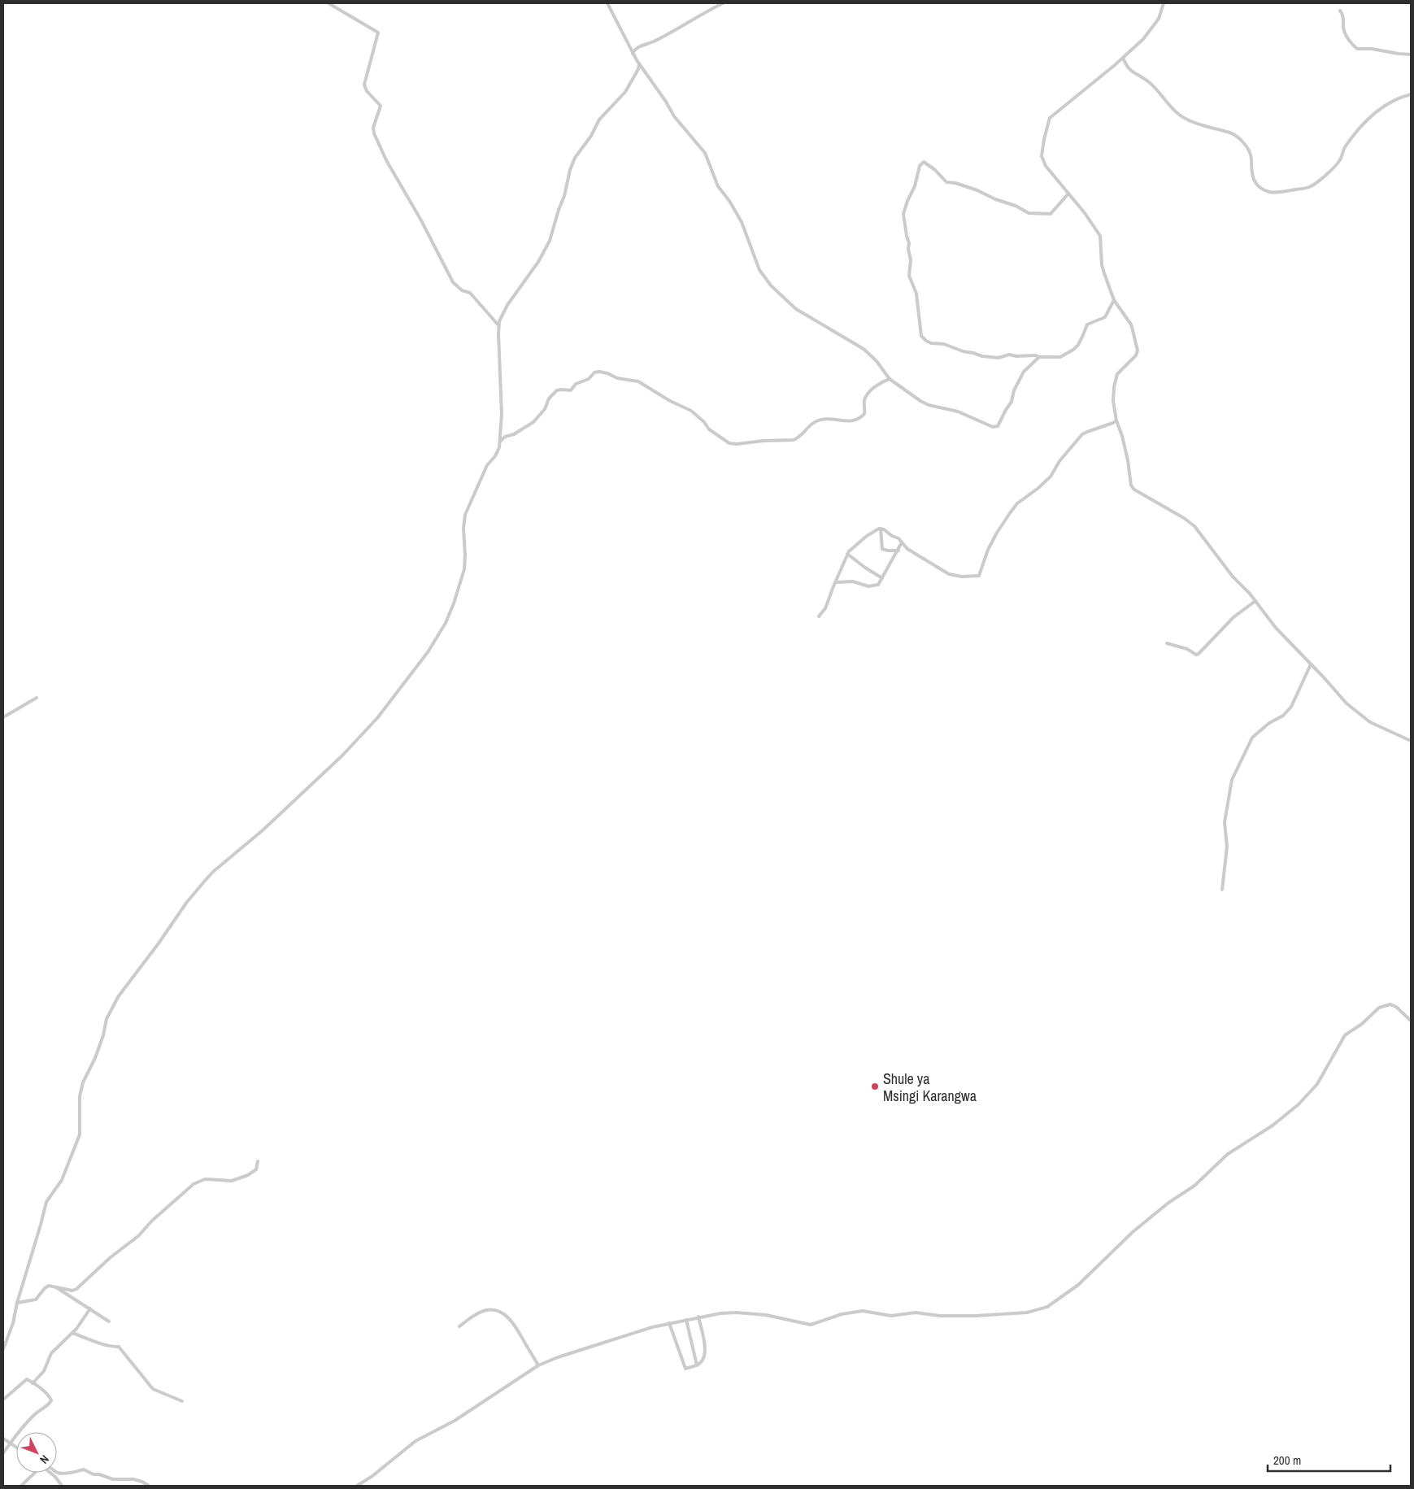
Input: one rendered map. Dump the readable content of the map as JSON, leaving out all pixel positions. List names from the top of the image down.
{
  "places": ["Shule ya Msingi Karangwa"],
  "scale_bar": "200 m",
  "north": "bottom right"
}
